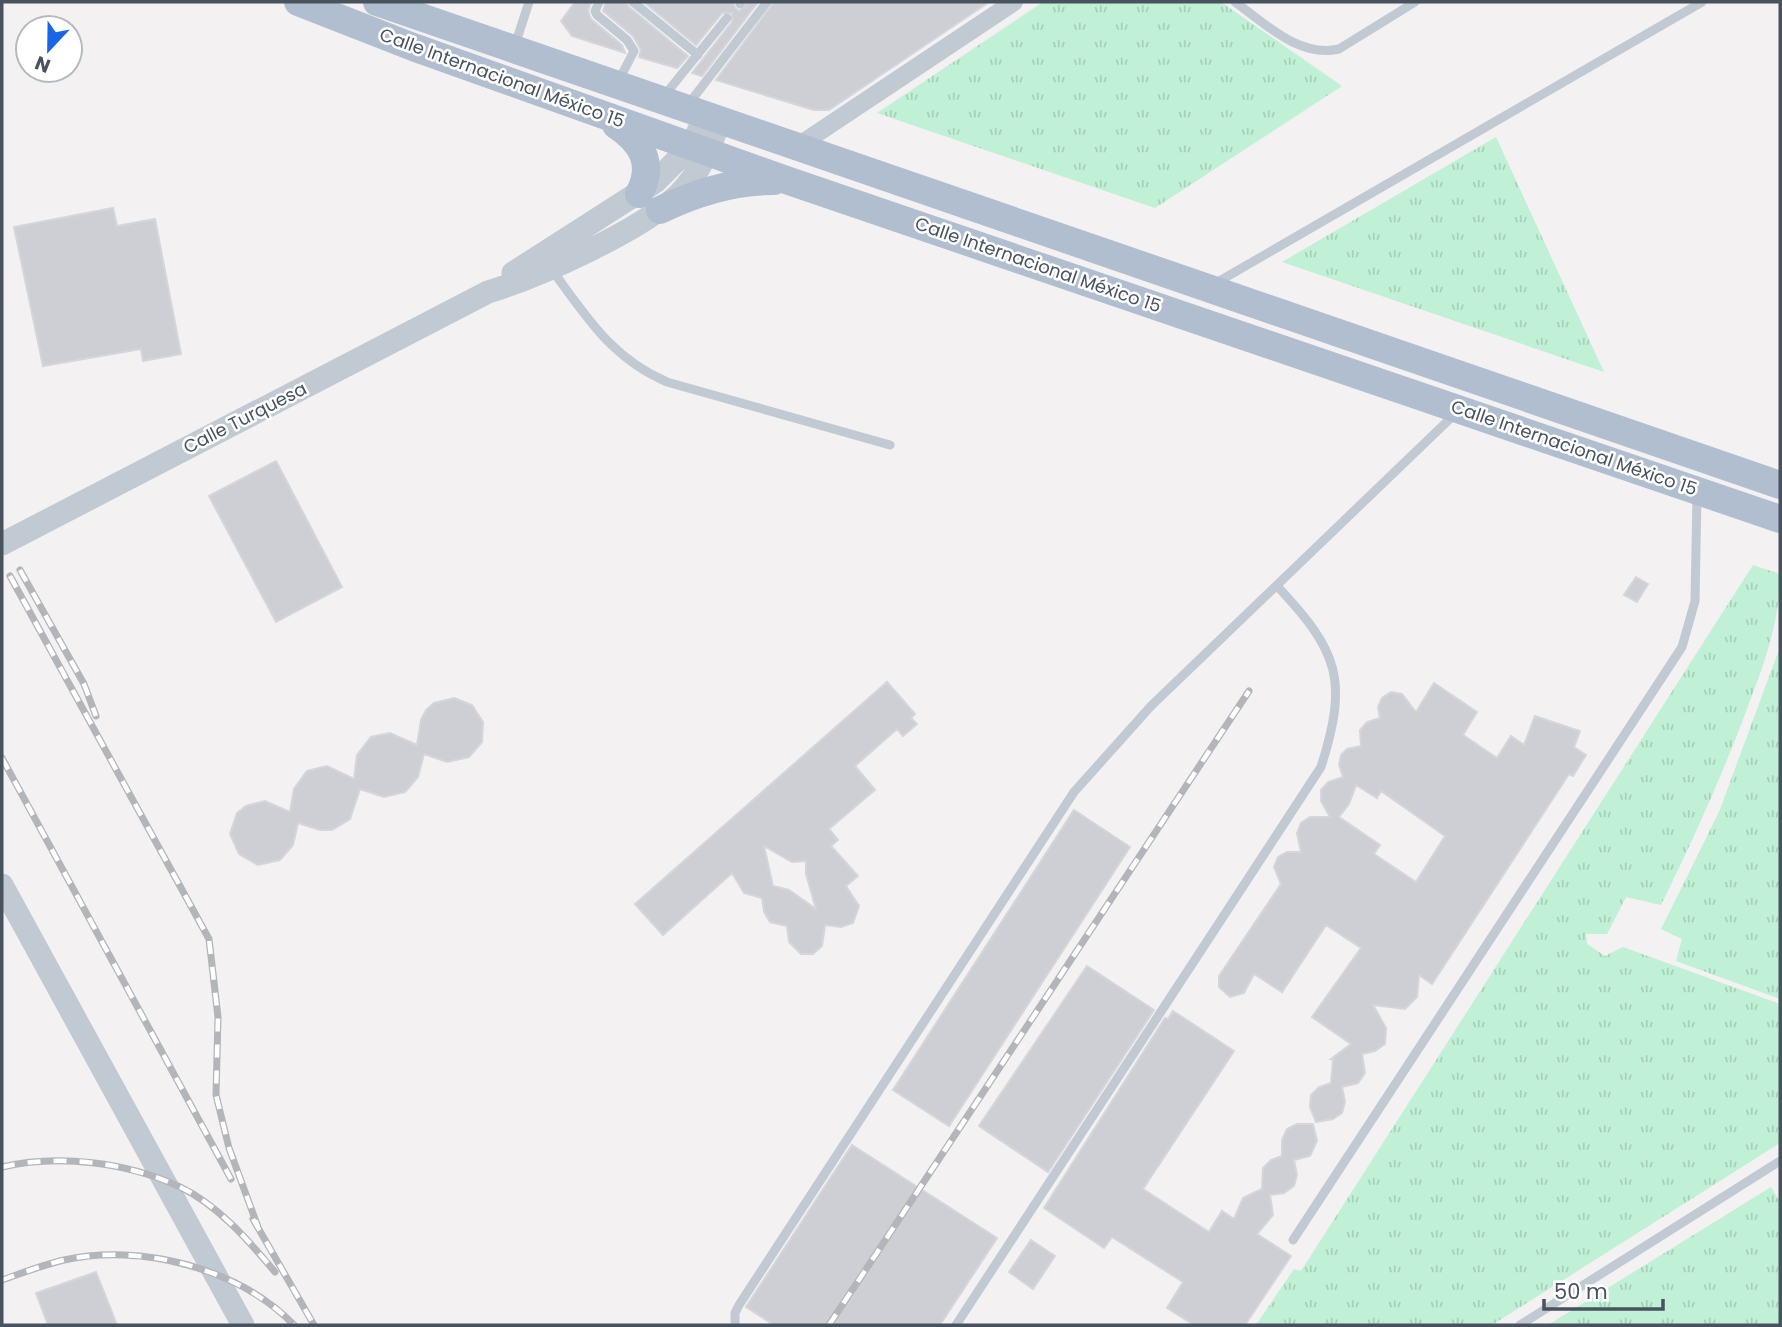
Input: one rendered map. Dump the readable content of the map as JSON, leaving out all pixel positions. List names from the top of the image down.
{
  "streets": {
    "main road": ["Calle Internacional México 15"],
    "street": ["Calle Turquesa"]
  },
  "crossings": [
    ["Calle Internacional México 15", "Calle Turquesa"]
  ],
  "scale_bar": "50 m",
  "north": "bottom"
}
